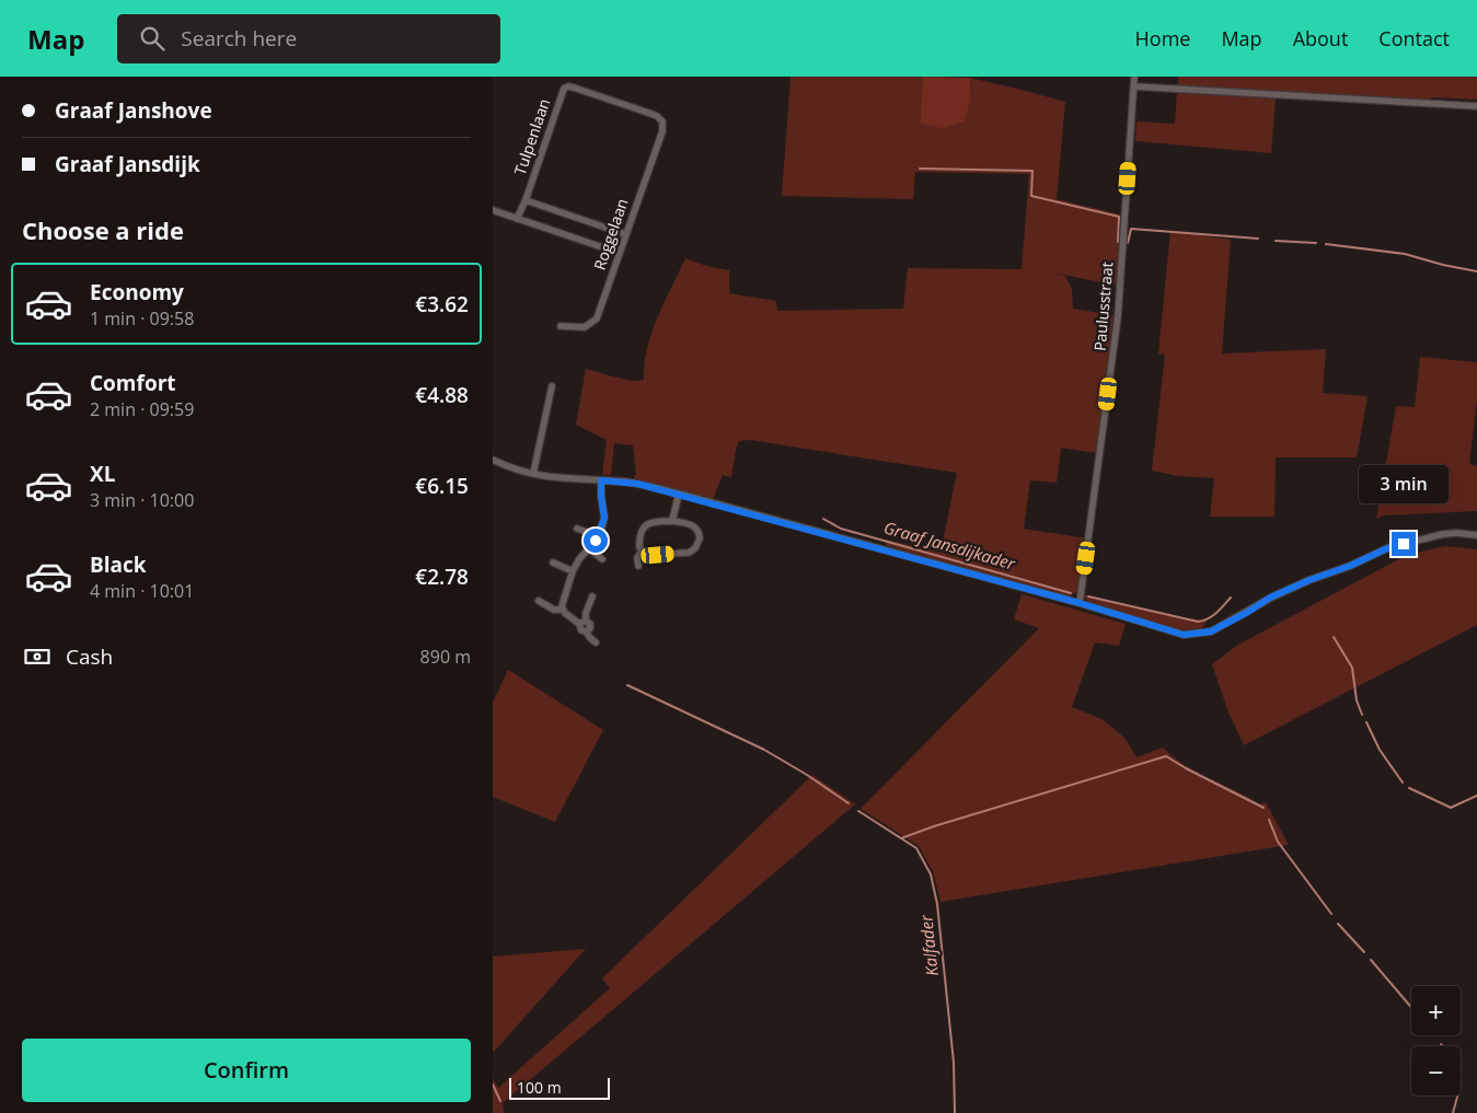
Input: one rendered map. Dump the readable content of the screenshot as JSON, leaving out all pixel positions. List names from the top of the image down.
{
  "streets": {
    "street": ["Tulpenlaan", "Roggelaan", "Paulusstraat"]
  },
  "crossings": [
    ["Tulpenlaan", "Roggelaan"]
  ],
  "water": ["Graaf Jansdijkader", "Kalfader"],
  "scale_bar": "100 m",
  "page": {
    "header": "Map",
    "search": "Search here",
    "nav": [
      "Home",
      "Map",
      "About",
      "Contact"
    ],
    "banner": ["Graaf Janshove", "Graaf Jansdijk"],
    "heading": "Choose a ride",
    "list": [
      {
        "name": "Economy",
        "note": "1 min · 09:58",
        "value": "€3.62"
      },
      {
        "name": "Comfort",
        "note": "2 min · 09:59",
        "value": "€4.88"
      },
      {
        "name": "XL",
        "note": "3 min · 10:00",
        "value": "€6.15"
      },
      {
        "name": "Black",
        "note": "4 min · 10:01",
        "value": "€2.78"
      }
    ],
    "bubble": "3 min",
    "pay": ["Cash", "890 m"],
    "map_buttons": ["+", "−"],
    "buttons": "Confirm",
    "scale": "100 m"
  }
}
